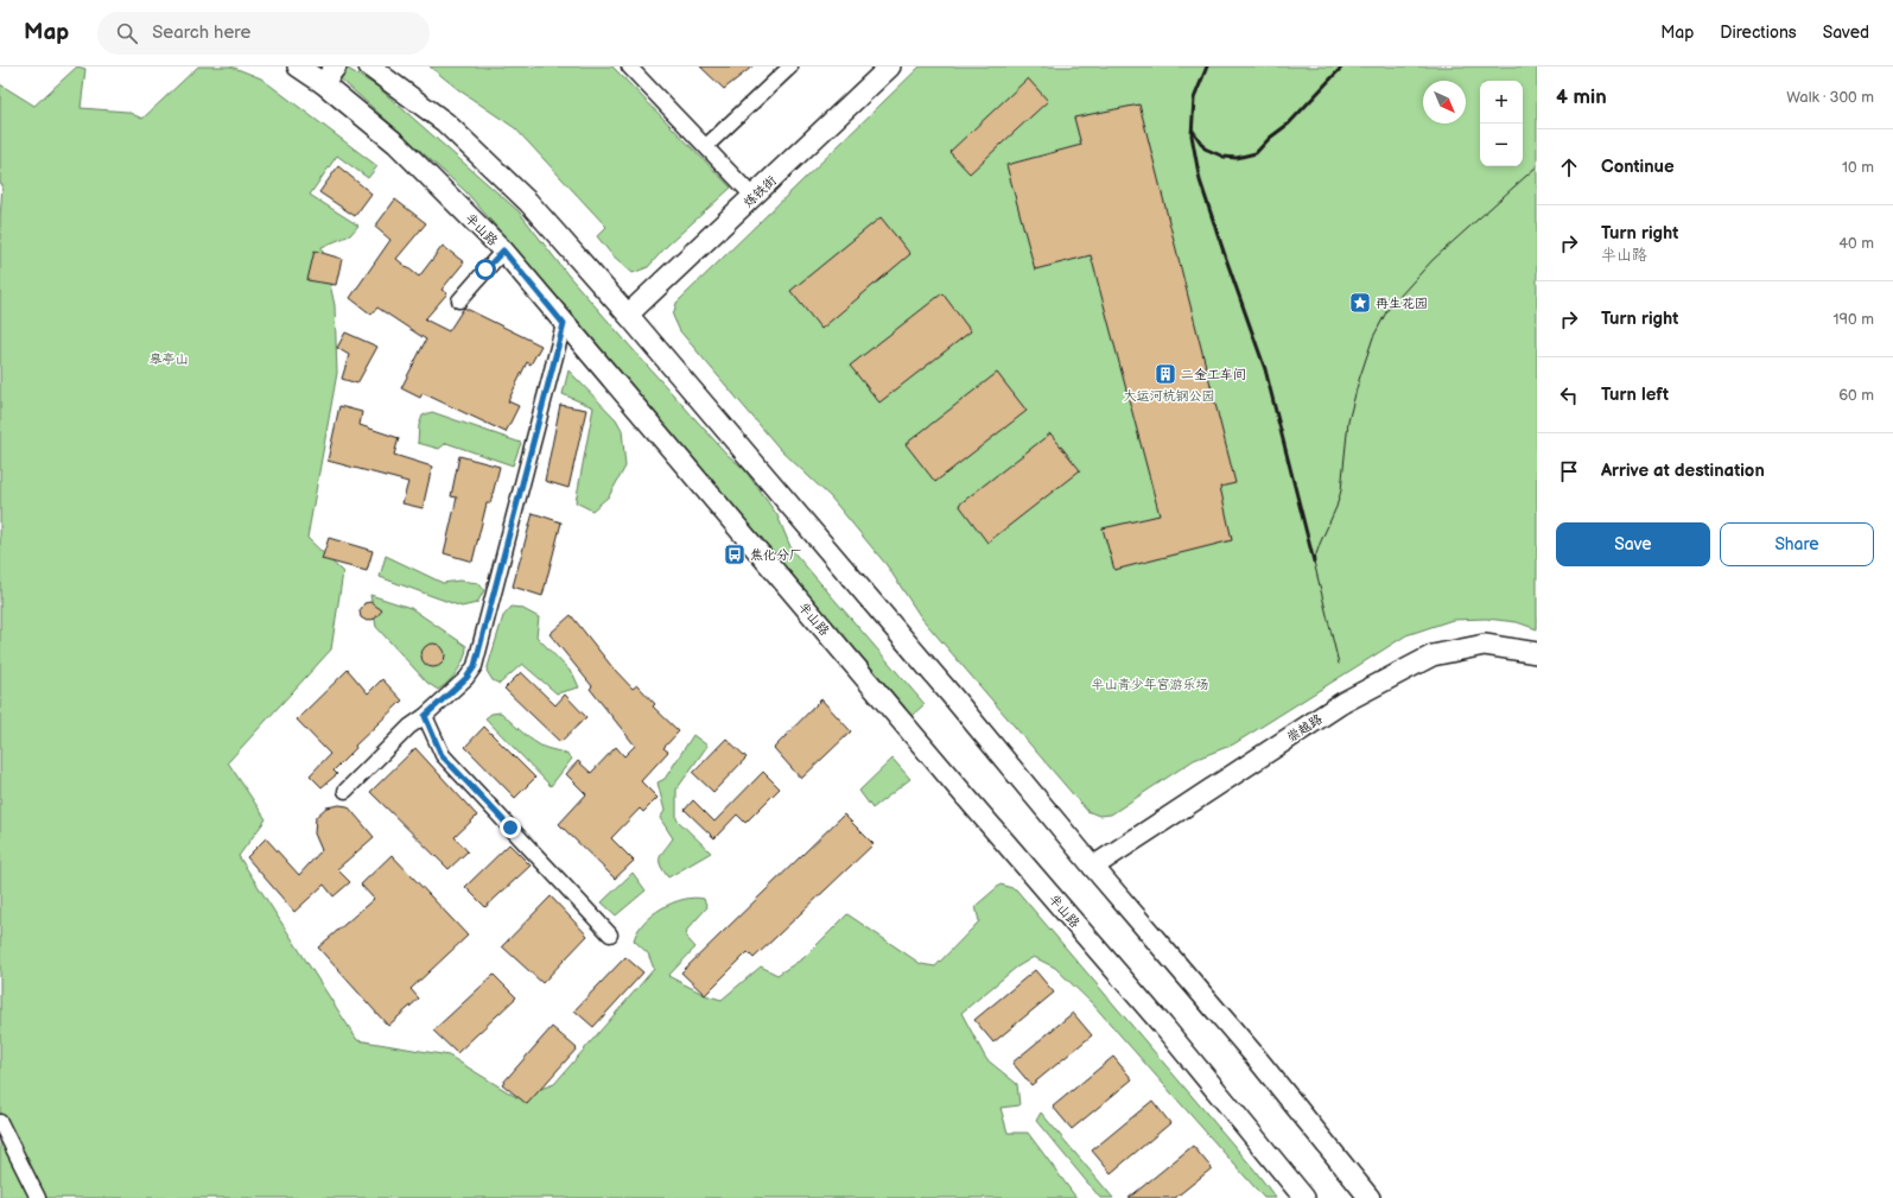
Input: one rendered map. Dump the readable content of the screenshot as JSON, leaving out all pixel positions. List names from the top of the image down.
{
  "streets": {
    "main road": ["炼铁街", "半山路", "崇越路"]
  },
  "parks": ["皋亭山", "大运河杭钢公园", "半山青少年宫游乐场"],
  "places": {
    "place": ["再生花园"],
    "building": ["二金工车间"],
    "bus stop": ["焦化分厂"]
  },
  "north": "bottom right",
  "page": {
    "header": "Map",
    "search": "Search here",
    "nav": ["Map", "Directions", "Saved"],
    "heading": ["4 min", "Walk · 300 m"],
    "map_buttons": ["+", "−"],
    "list": [
      ["Continue", "10 m"],
      ["Turn right", "半山路", "40 m"],
      ["Turn right", "190 m"],
      ["Turn left", "60 m"],
      "Arrive at destination"
    ],
    "buttons": ["Save", "Share"]
  }
}
